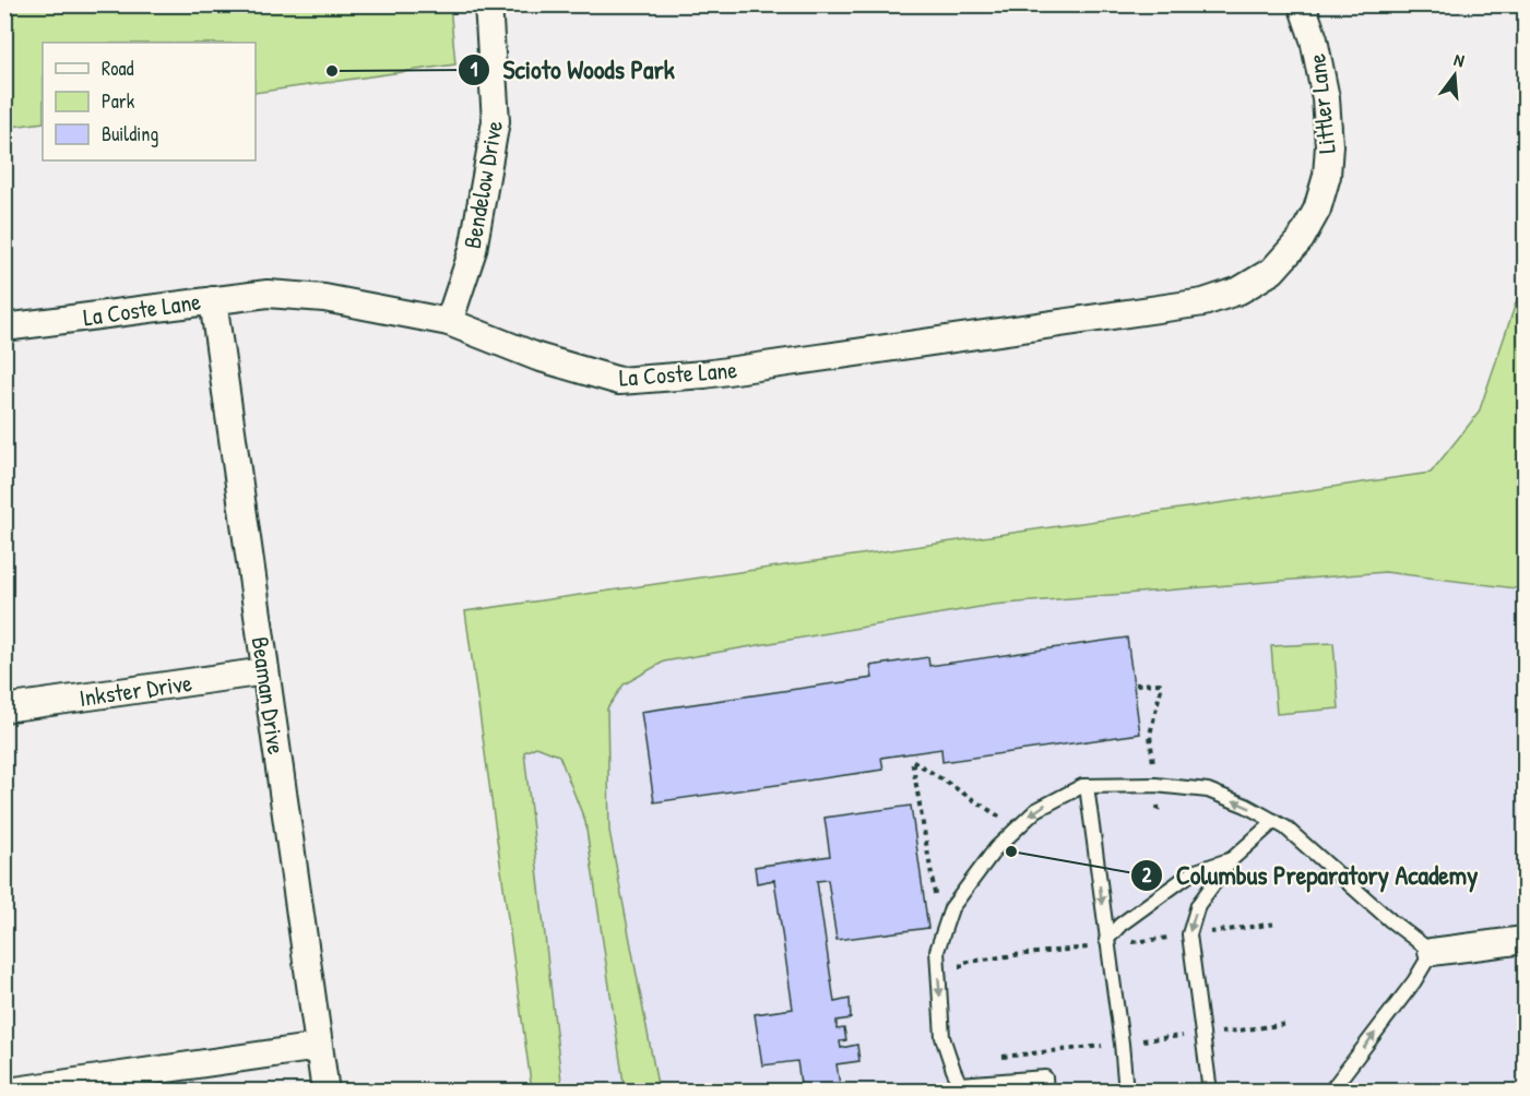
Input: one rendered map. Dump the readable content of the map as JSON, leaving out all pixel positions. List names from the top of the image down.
{
  "streets": {
    "street": [
      "Littler Lane",
      "Bendelow Drive",
      "La Coste Lane",
      "Inkster Drive",
      "Beaman Drive"
    ]
  },
  "crossings": [
    ["Littler Lane", "La Coste Lane"],
    ["Bendelow Drive", "La Coste Lane"],
    ["La Coste Lane", "Beaman Drive"],
    ["Inkster Drive", "Beaman Drive"]
  ],
  "places": ["Scioto Woods Park", "Columbus Preparatory Academy"],
  "legend": ["Road", "Park", "Building"],
  "north": "top"
}
